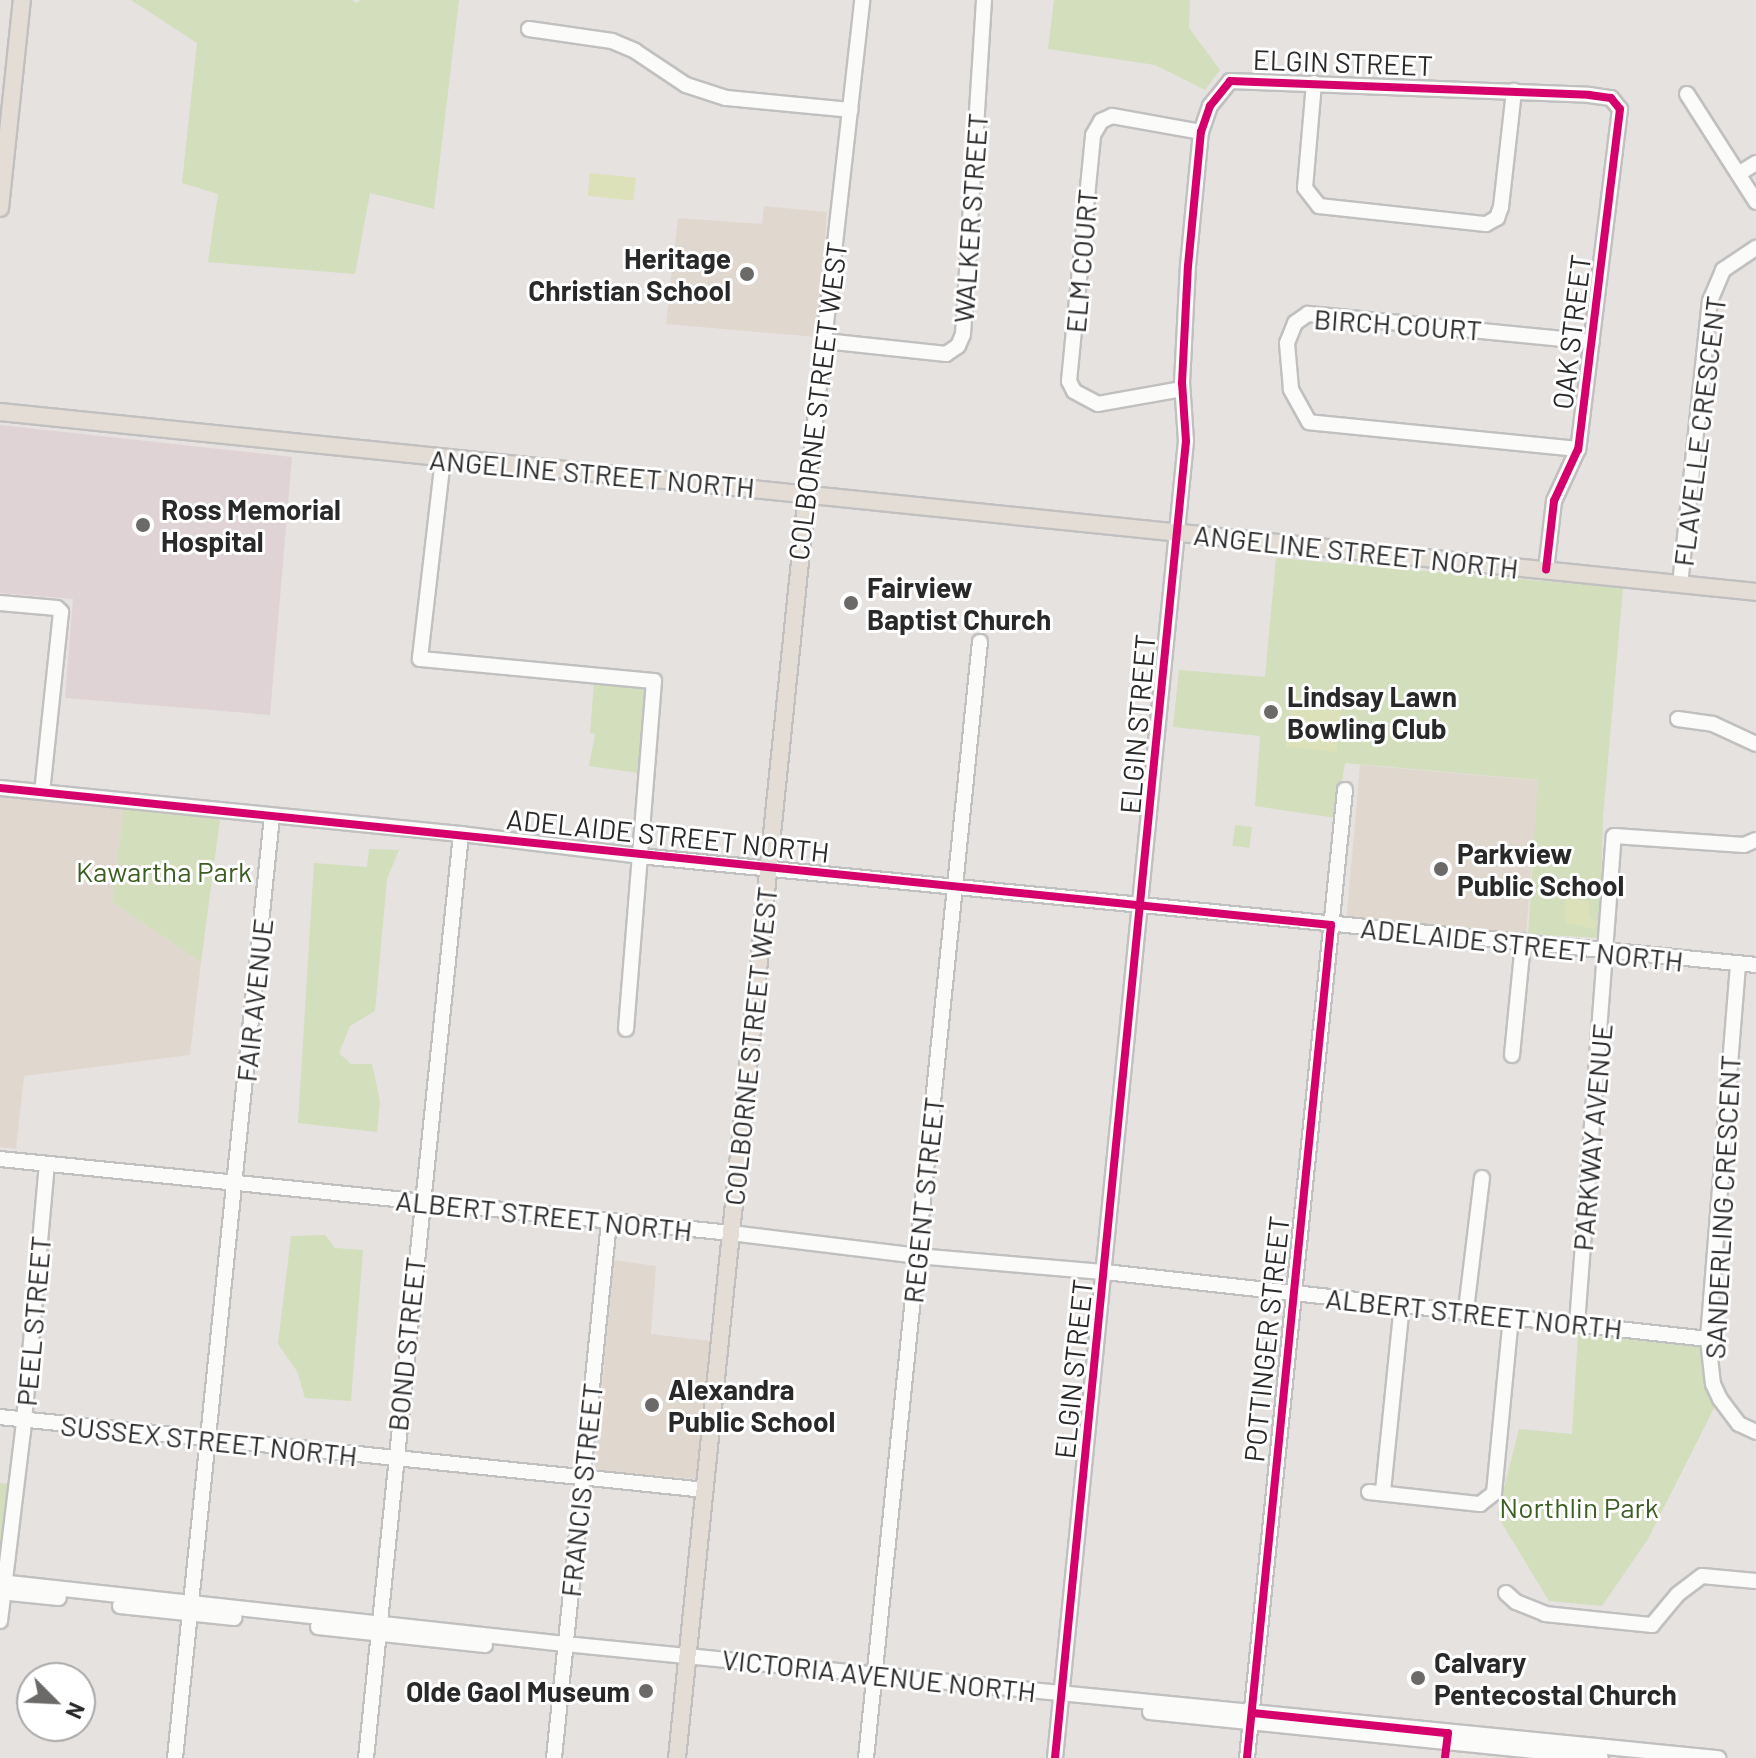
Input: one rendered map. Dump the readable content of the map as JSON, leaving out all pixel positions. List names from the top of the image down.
{
  "streets": {
    "main road": ["COLBORNE STREET WEST", "ANGELINE STREET NORTH"],
    "street": [
      "ELGIN STREET",
      "WALKER STREET",
      "ELM COURT",
      "BIRCH COURT",
      "OAK STREET",
      "FLAVELLE CRESCENT",
      "ADELAIDE STREET NORTH",
      "FAIR AVENUE",
      "PARKWAY AVENUE",
      "REGENT STREET",
      "SANDERLING CRESCENT",
      "ALBERT STREET NORTH",
      "PEEL STREET",
      "POTTINGER STREET",
      "BOND STREET",
      "SUSSEX STREET NORTH",
      "FRANCIS STREET",
      "VICTORIA AVENUE NORTH"
    ]
  },
  "crossings": [
    ["ELGIN STREET", "ELM COURT"],
    ["ELGIN STREET", "OAK STREET"],
    ["ELGIN STREET", "ANGELINE STREET NORTH"],
    ["ELGIN STREET", "ADELAIDE STREET NORTH"],
    ["ELGIN STREET", "ALBERT STREET NORTH"],
    ["ELGIN STREET", "VICTORIA AVENUE NORTH"],
    ["WALKER STREET", "COLBORNE STREET WEST"],
    ["BIRCH COURT", "OAK STREET"],
    ["OAK STREET", "ANGELINE STREET NORTH"],
    ["COLBORNE STREET WEST", "ANGELINE STREET NORTH"],
    ["COLBORNE STREET WEST", "ADELAIDE STREET NORTH"],
    ["COLBORNE STREET WEST", "ALBERT STREET NORTH"],
    ["COLBORNE STREET WEST", "SUSSEX STREET NORTH"],
    ["COLBORNE STREET WEST", "VICTORIA AVENUE NORTH"],
    ["FLAVELLE CRESCENT", "ANGELINE STREET NORTH"],
    ["ADELAIDE STREET NORTH", "FAIR AVENUE"],
    ["ADELAIDE STREET NORTH", "PARKWAY AVENUE"],
    ["ADELAIDE STREET NORTH", "REGENT STREET"],
    ["ADELAIDE STREET NORTH", "SANDERLING CRESCENT"],
    ["ADELAIDE STREET NORTH", "POTTINGER STREET"],
    ["ADELAIDE STREET NORTH", "BOND STREET"],
    ["FAIR AVENUE", "ALBERT STREET NORTH"],
    ["FAIR AVENUE", "SUSSEX STREET NORTH"],
    ["FAIR AVENUE", "VICTORIA AVENUE NORTH"],
    ["PARKWAY AVENUE", "ALBERT STREET NORTH"],
    ["REGENT STREET", "ALBERT STREET NORTH"],
    ["REGENT STREET", "VICTORIA AVENUE NORTH"],
    ["SANDERLING CRESCENT", "ALBERT STREET NORTH"],
    ["ALBERT STREET NORTH", "PEEL STREET"],
    ["ALBERT STREET NORTH", "POTTINGER STREET"],
    ["ALBERT STREET NORTH", "BOND STREET"],
    ["ALBERT STREET NORTH", "FRANCIS STREET"],
    ["PEEL STREET", "SUSSEX STREET NORTH"],
    ["PEEL STREET", "VICTORIA AVENUE NORTH"],
    ["POTTINGER STREET", "VICTORIA AVENUE NORTH"],
    ["BOND STREET", "SUSSEX STREET NORTH"],
    ["BOND STREET", "VICTORIA AVENUE NORTH"],
    ["SUSSEX STREET NORTH", "FRANCIS STREET"],
    ["FRANCIS STREET", "VICTORIA AVENUE NORTH"]
  ],
  "parks": ["Kawartha Park", "Northlin Park"],
  "places": [
    "Heritage Christian School",
    "Ross Memorial Hospital",
    "Fairview Baptist Church",
    "Lindsay Lawn Bowling Club",
    "Parkview Public School",
    "Alexandra Public School",
    "Calvary Pentecostal Church",
    "Olde Gaol Museum"
  ],
  "north": "bottom right"
}
